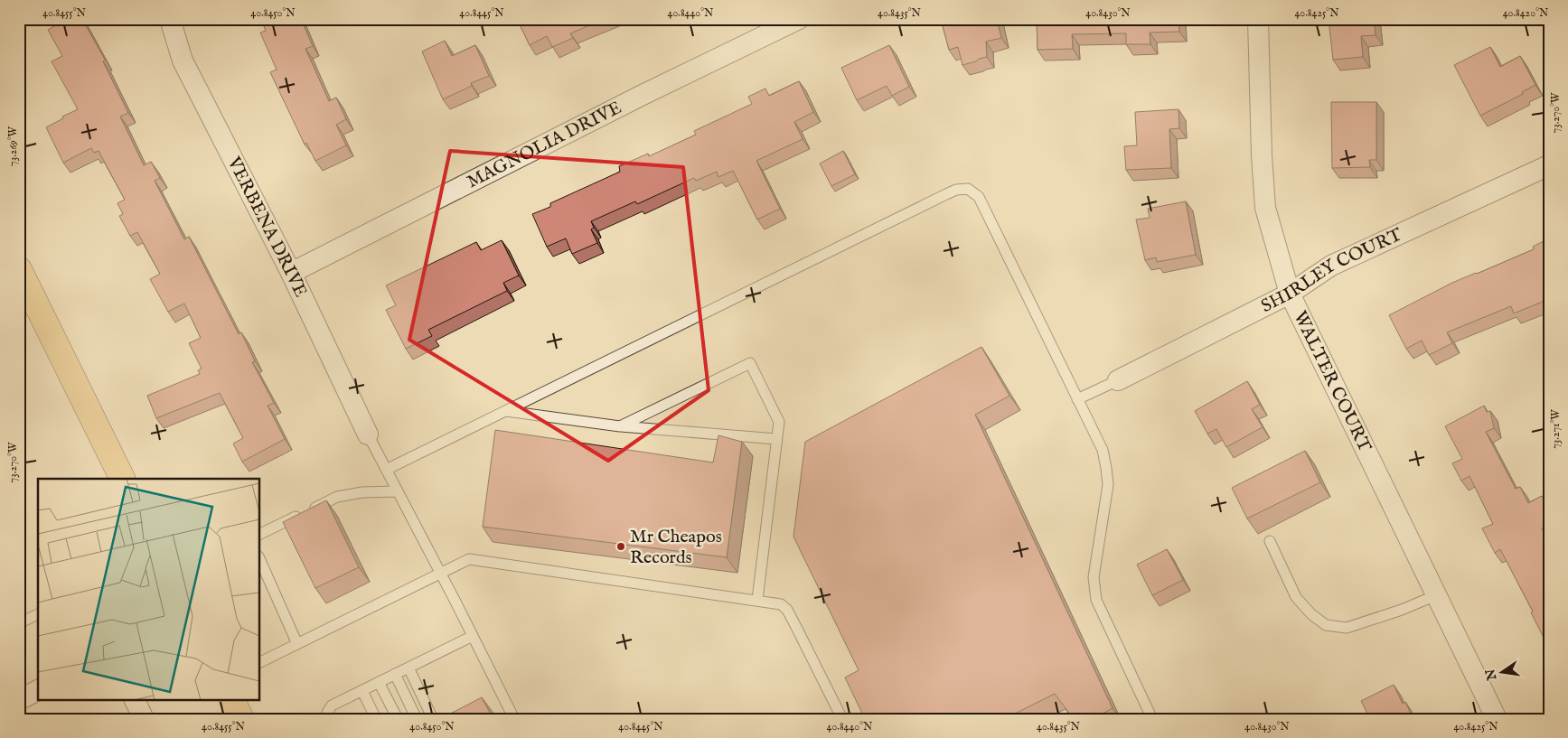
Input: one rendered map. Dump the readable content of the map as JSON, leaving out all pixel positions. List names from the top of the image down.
{
  "streets": {
    "street": [
      "MAGNOLIA DRIVE",
      "VERBENA DRIVE",
      "SHIRLEY COURT",
      "WALTER COURT"
    ]
  },
  "crossings": [
    ["MAGNOLIA DRIVE", "VERBENA DRIVE"],
    ["SHIRLEY COURT", "WALTER COURT"]
  ],
  "places": ["Mr Cheapos Records"],
  "north": "left",
  "coordinates": [
    "40.8455°N",
    "40.8450°N",
    "40.8445°N",
    "40.8440°N",
    "40.8435°N",
    "40.8430°N",
    "40.8425°N",
    "40.8420°N",
    "73.270°W",
    "73.269°W",
    "73.271°W"
  ]
}
